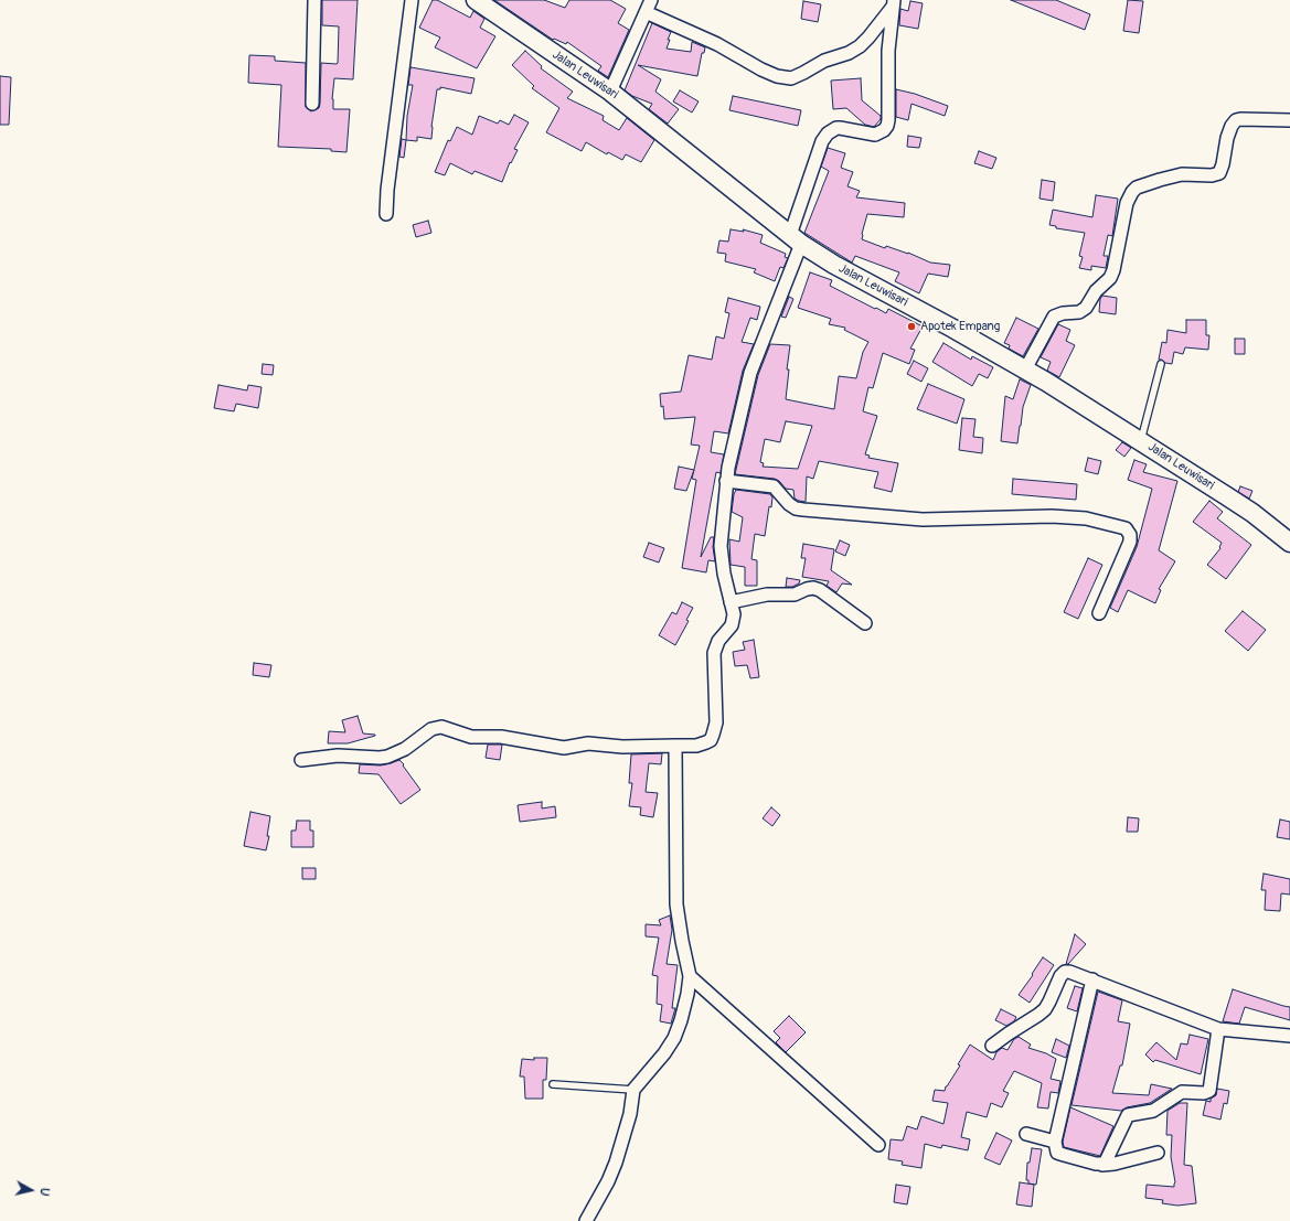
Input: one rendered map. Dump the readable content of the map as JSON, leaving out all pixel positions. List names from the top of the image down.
{
  "streets": {
    "main road": ["Jalan Leuwisari"]
  },
  "places": ["Apotek Empang"],
  "north": "right"
}
